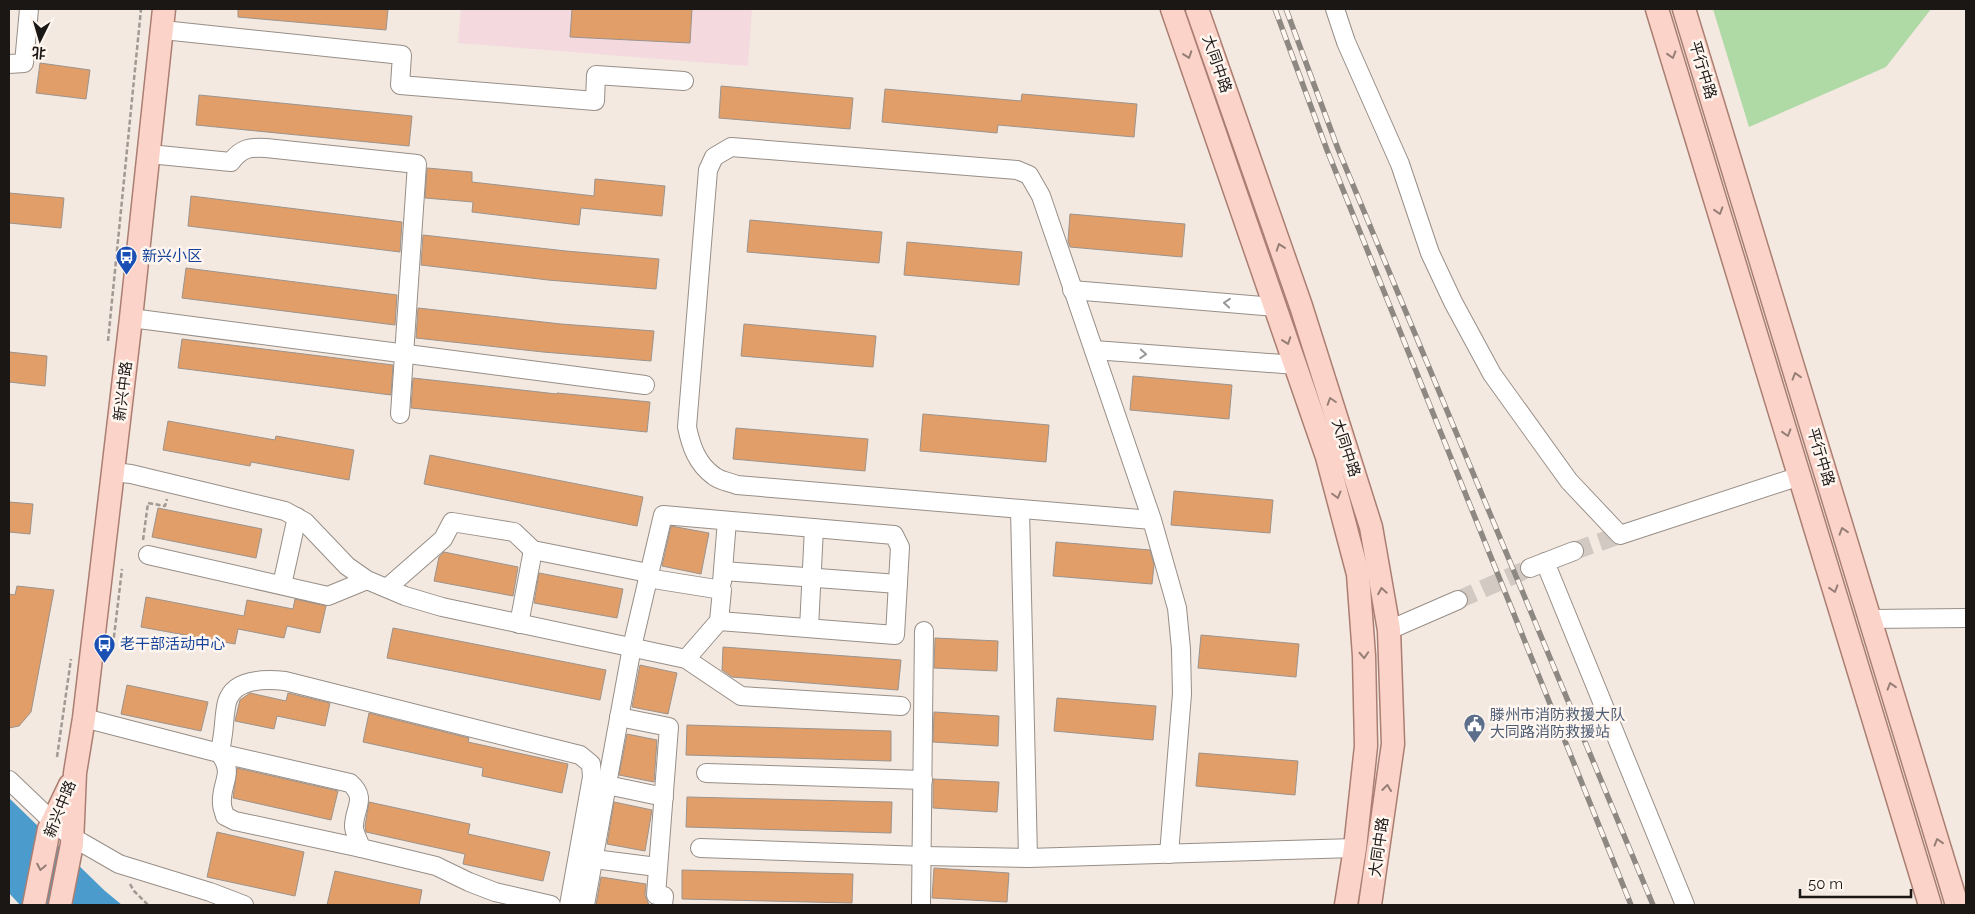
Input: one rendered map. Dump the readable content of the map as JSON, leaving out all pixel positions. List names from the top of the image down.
{
  "streets": {
    "main road": ["大同中路", "平行中路", "新兴中路"]
  },
  "places": {
    "bus stop": ["新兴小区", "老干部活动中心"],
    "public building": ["滕州市消防救援大队 大同路消防救援站"]
  },
  "scale_bar": "50 m",
  "north": "bottom"
}
